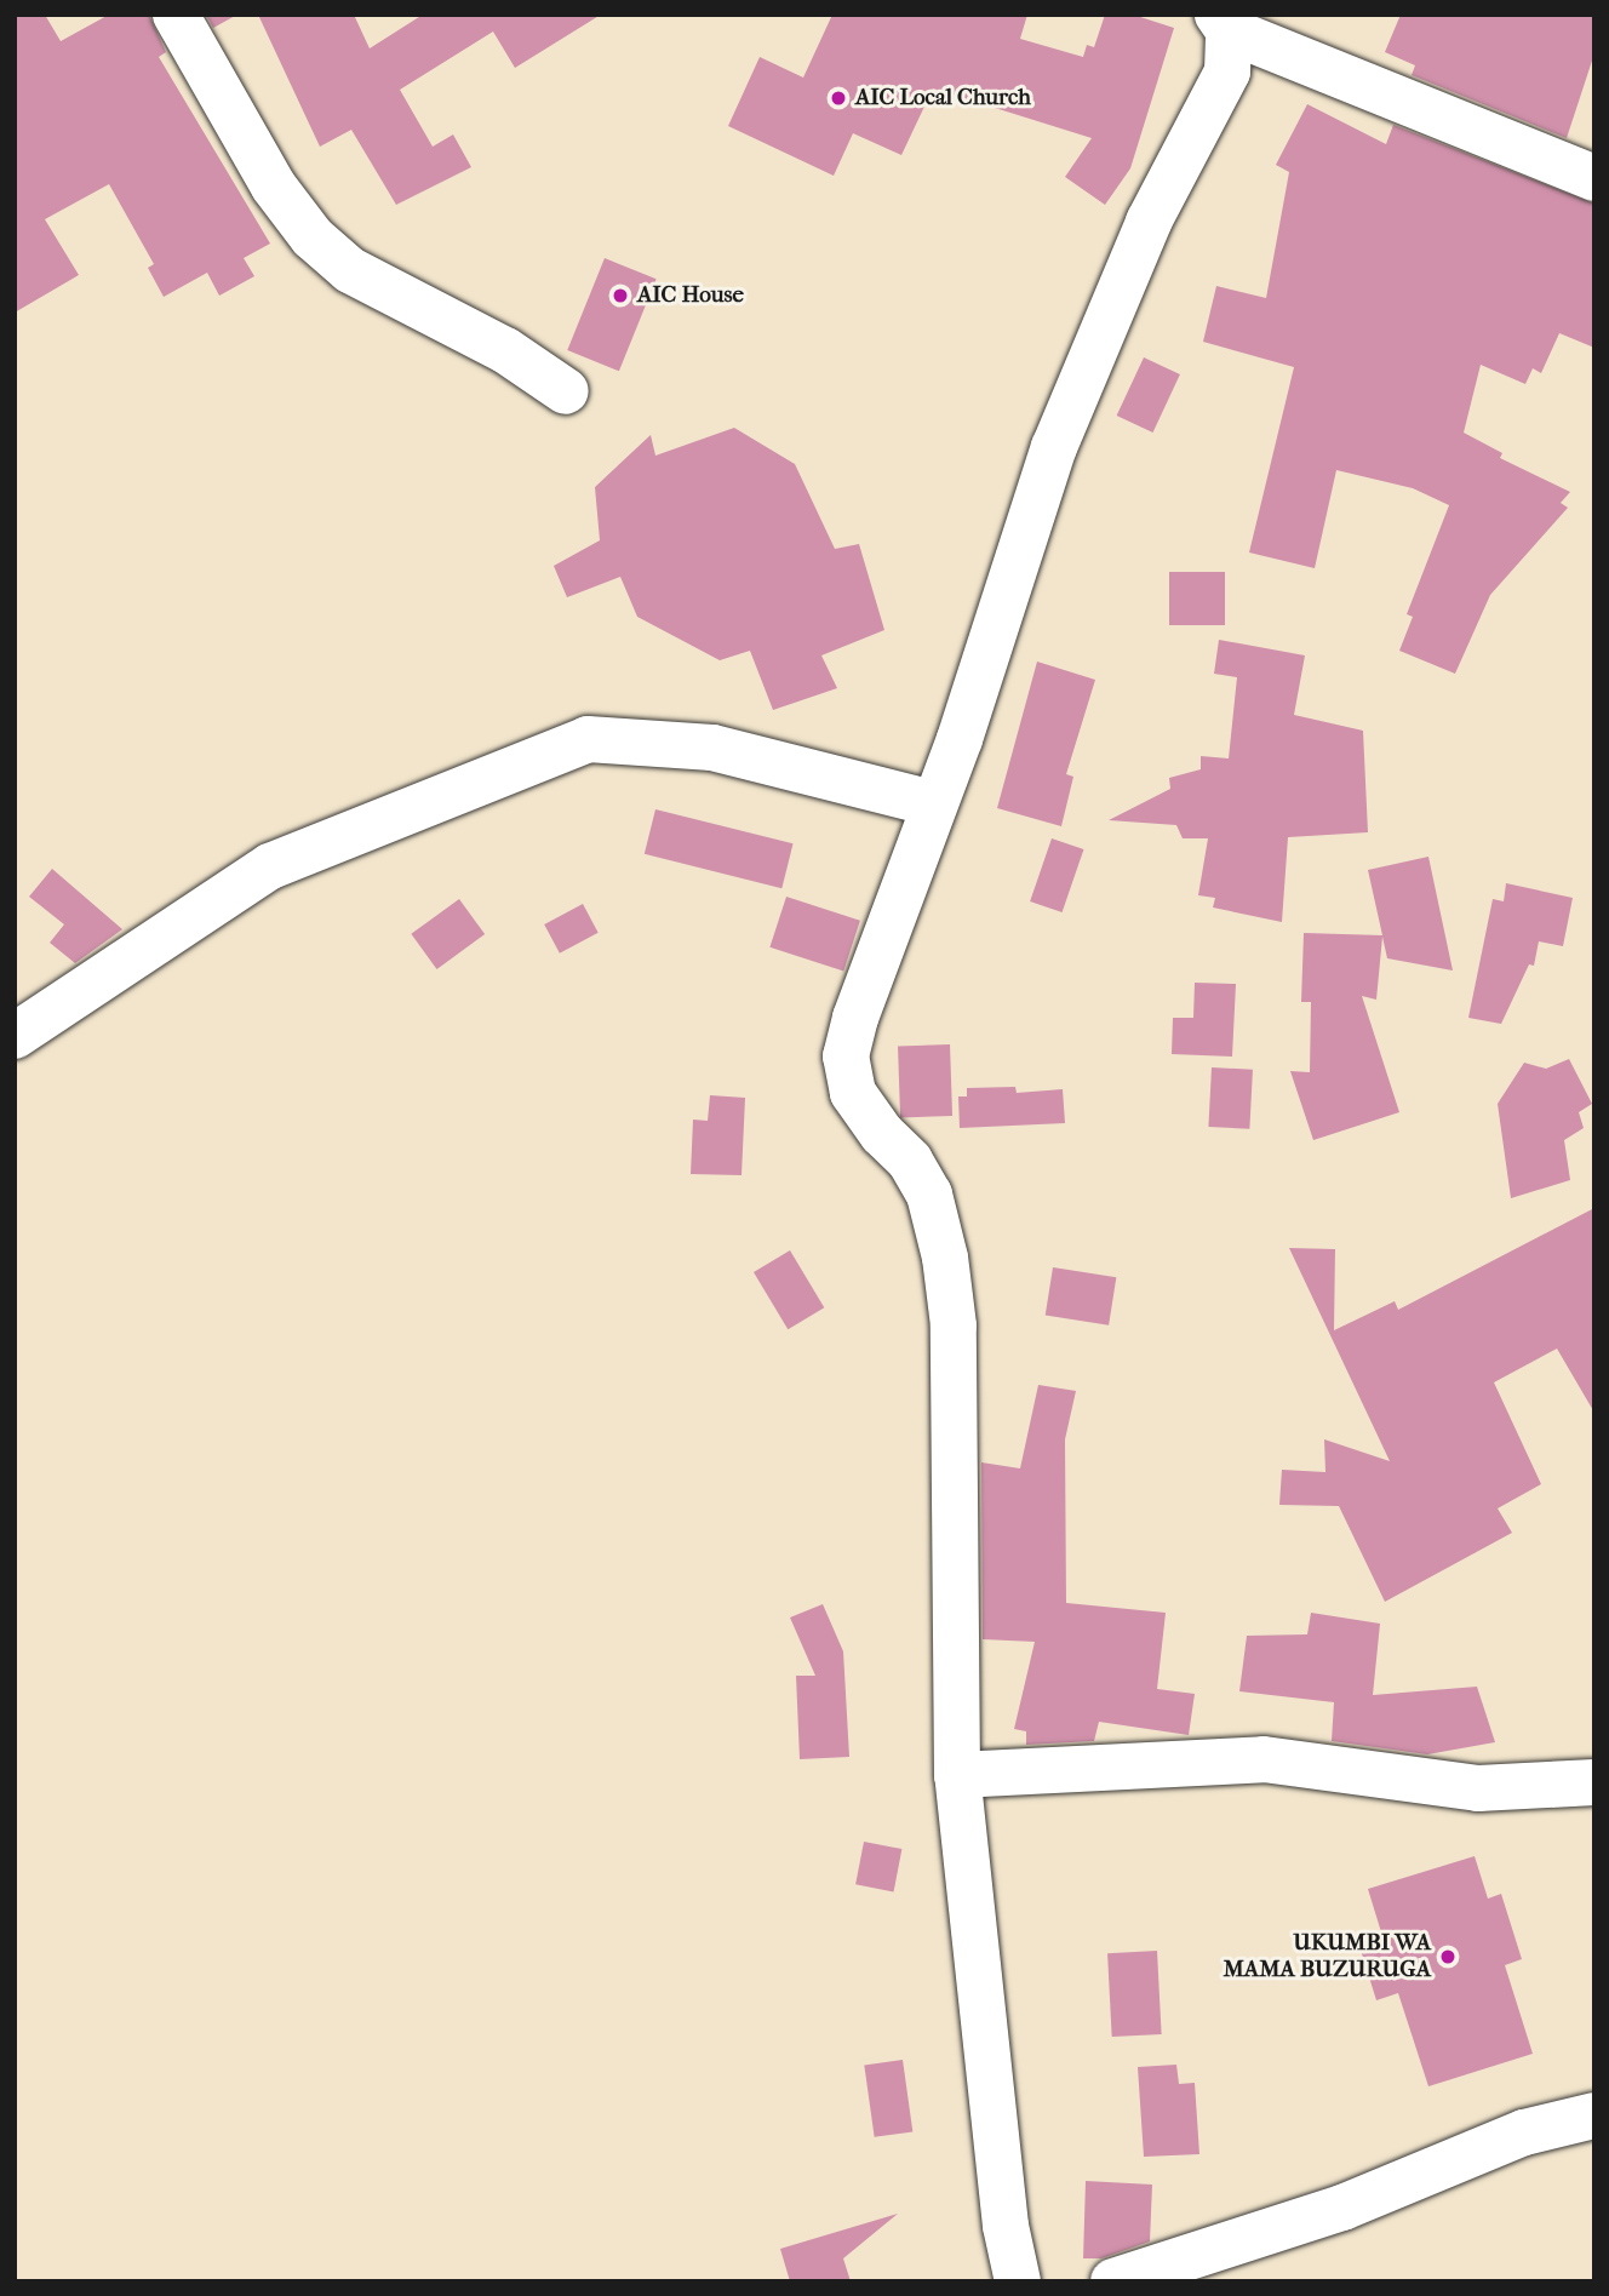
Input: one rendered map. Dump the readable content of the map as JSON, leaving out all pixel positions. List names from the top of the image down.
{
  "places": ["AIC Local Church", "AIC House", "UKUMBI WA MAMA BUZURUGA"]
}
